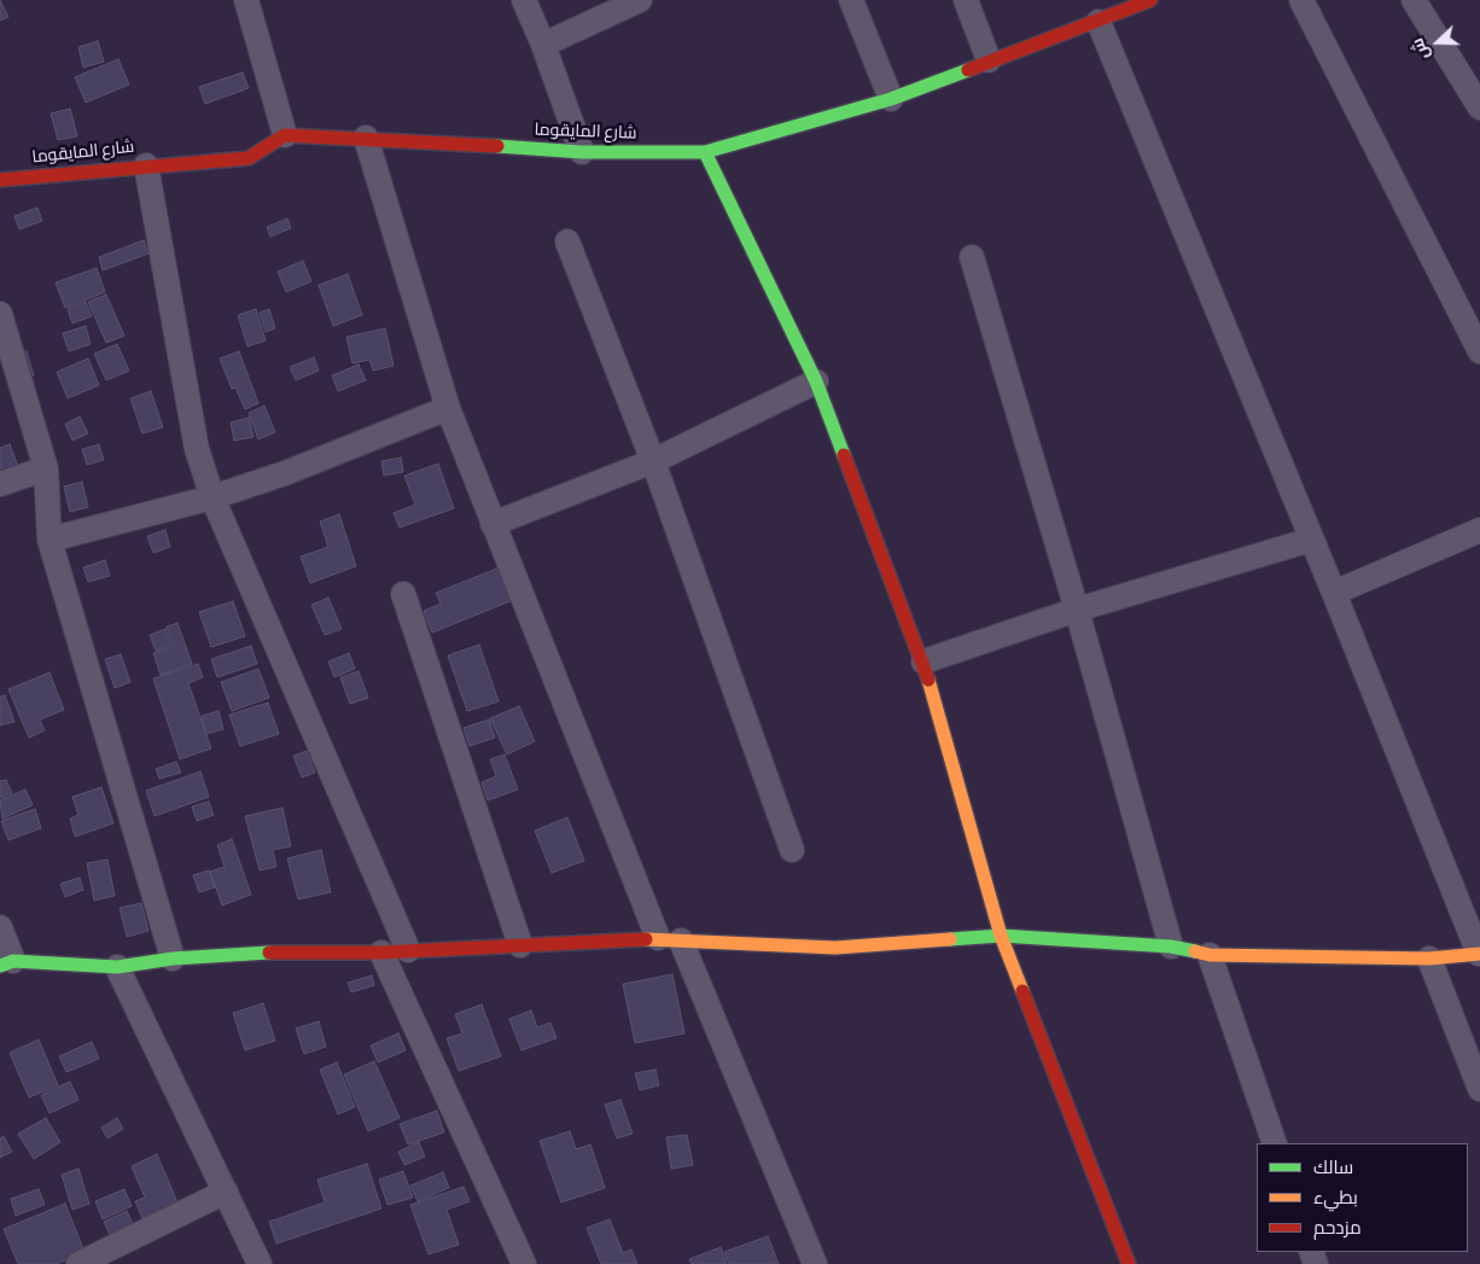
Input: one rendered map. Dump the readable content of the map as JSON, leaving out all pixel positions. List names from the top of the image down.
{
  "streets": {
    "street": ["شارع المايقوما"]
  },
  "legend": ["سالك", "بطيء", "مزدحم"],
  "north": "left"
}
